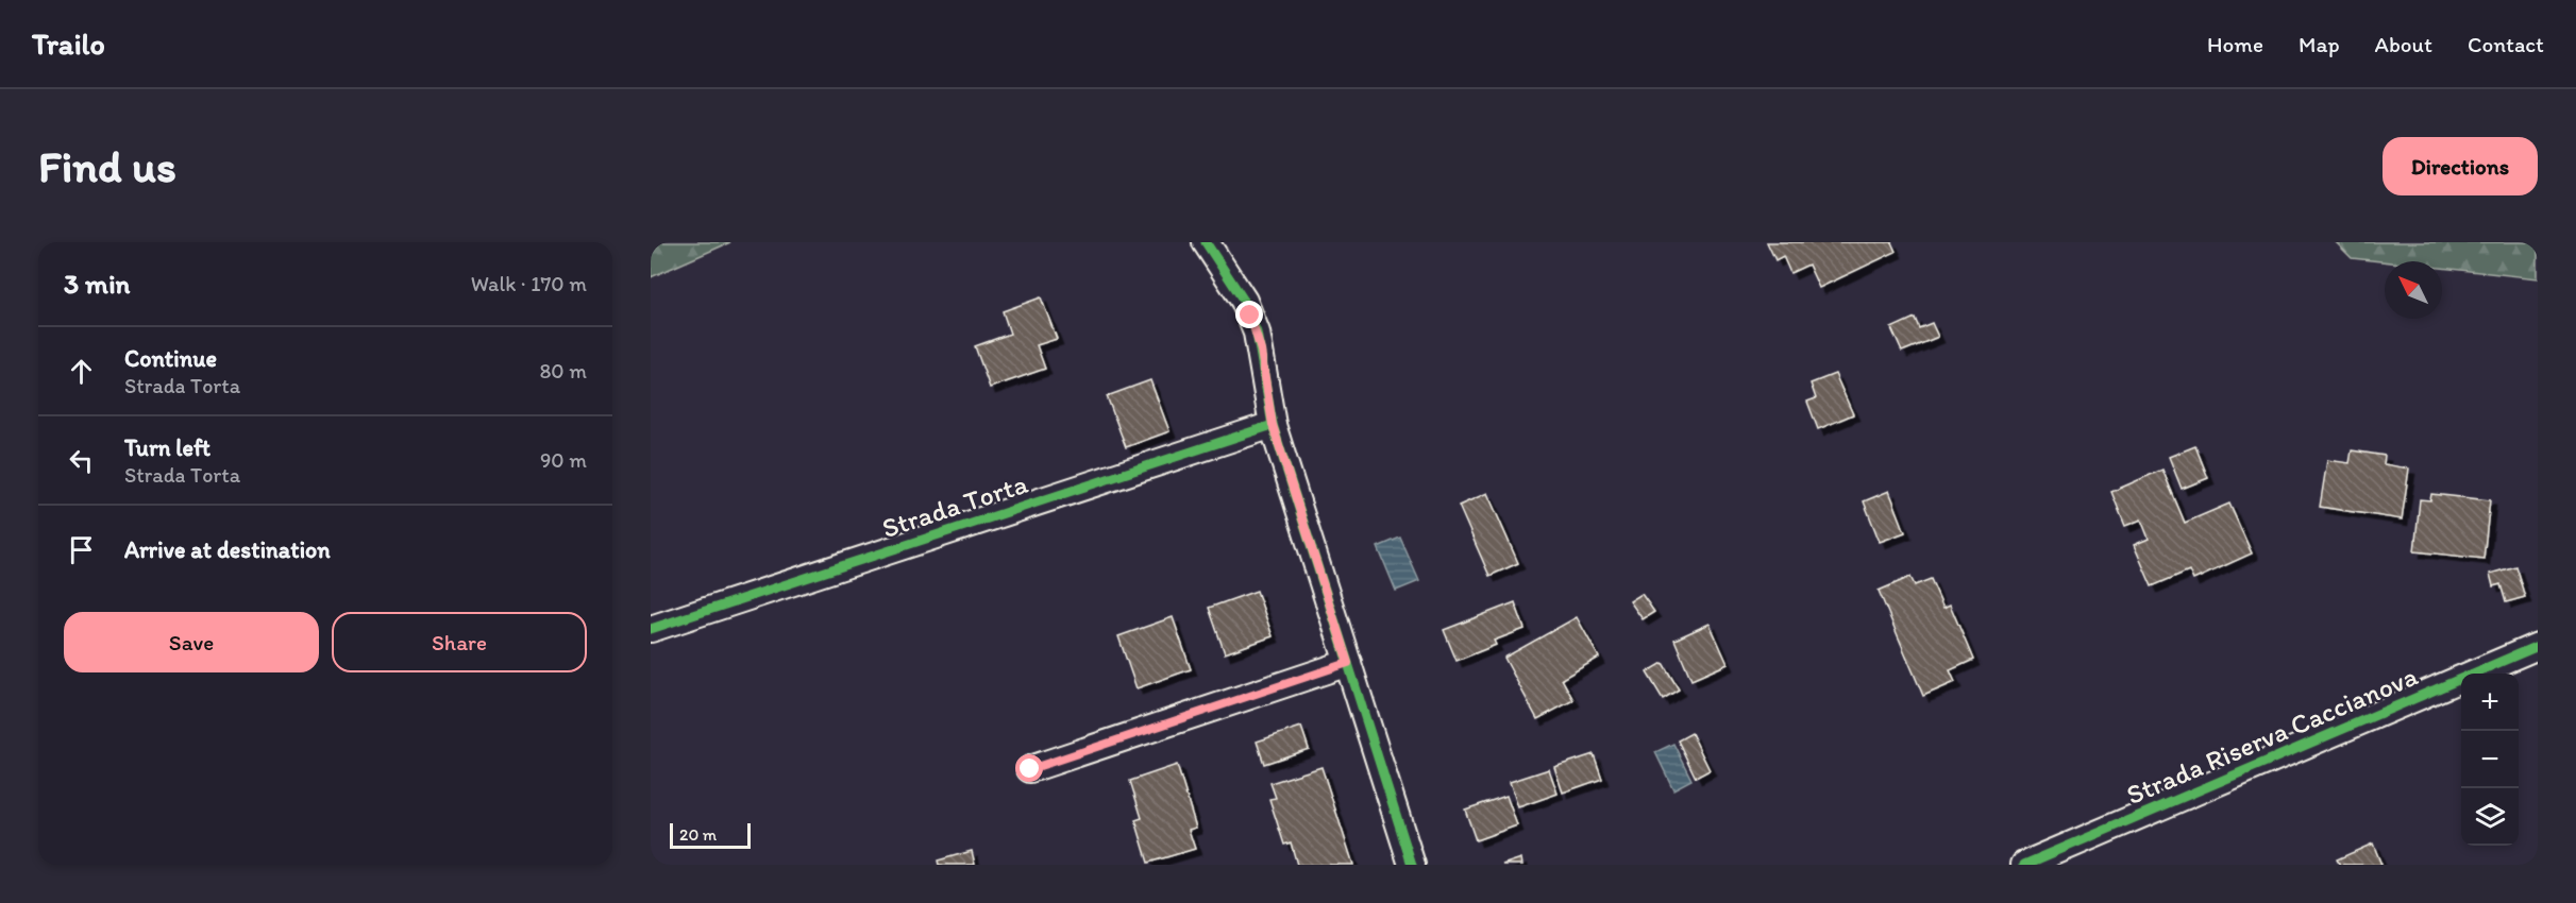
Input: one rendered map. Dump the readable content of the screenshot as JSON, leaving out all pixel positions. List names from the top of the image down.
{
  "streets": {
    "street": ["Strada Torta", "Strada Riserva Caccianova"]
  },
  "scale_bar": "20 m",
  "north": "top left",
  "page": {
    "header": "Trailo",
    "nav": [
      "Home",
      "Map",
      "About",
      "Contact"
    ],
    "buttons": [
      "Directions",
      ["Save", "Share"]
    ],
    "title": "Find us",
    "heading": ["3 min", "Walk · 170 m"],
    "list": [
      ["Continue", "Strada Torta", "80 m"],
      ["Turn left", "Strada Torta", "90 m"],
      "Arrive at destination"
    ],
    "map_buttons": ["+", "−"],
    "scale": "20 m"
  }
}
